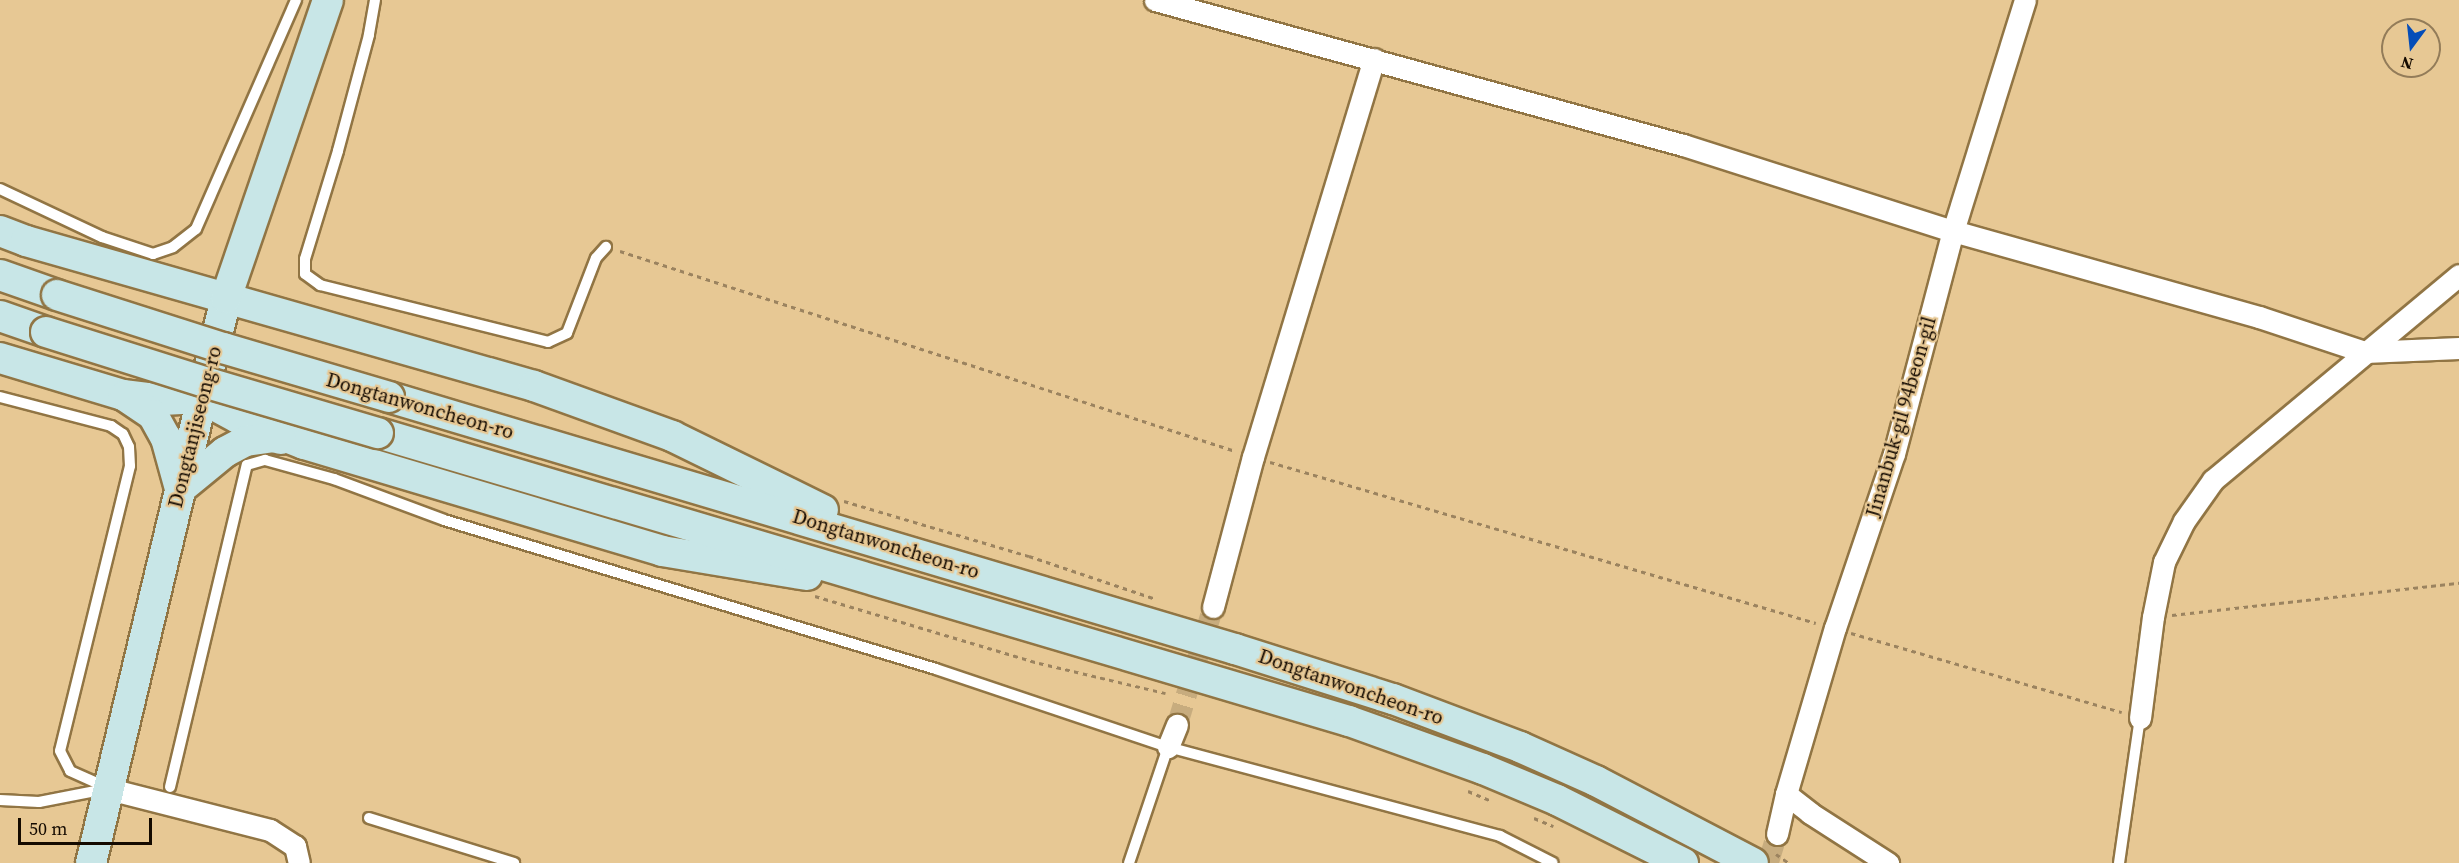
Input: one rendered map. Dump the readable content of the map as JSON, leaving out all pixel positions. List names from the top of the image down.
{
  "streets": {
    "main road": ["Dongtanwoncheon-ro", "Dongtanjiseong-ro"],
    "street": ["Jinanbuk-gil 94beon-gil"]
  },
  "crossings": [
    ["Dongtanwoncheon-ro", "Jinanbuk-gil 94beon-gil"]
  ],
  "scale_bar": "50 m",
  "north": "bottom"
}
